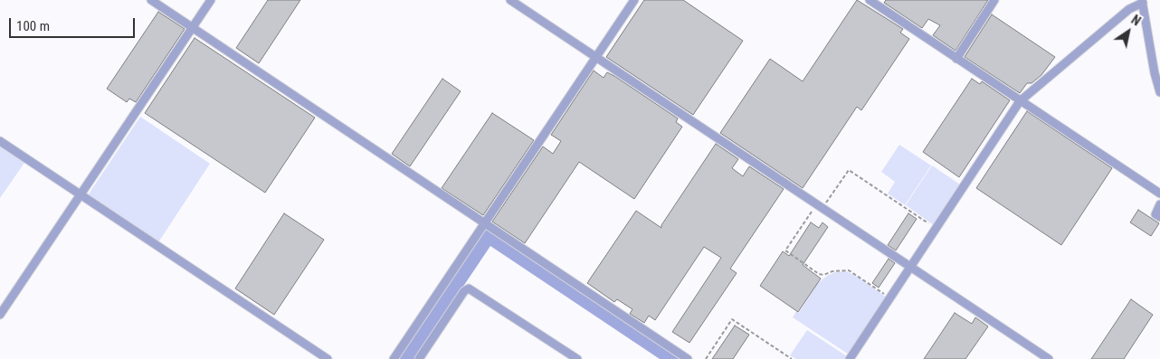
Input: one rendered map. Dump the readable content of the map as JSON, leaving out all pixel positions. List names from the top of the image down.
{
  "scale_bar": "100 m",
  "north": "top right"
}
